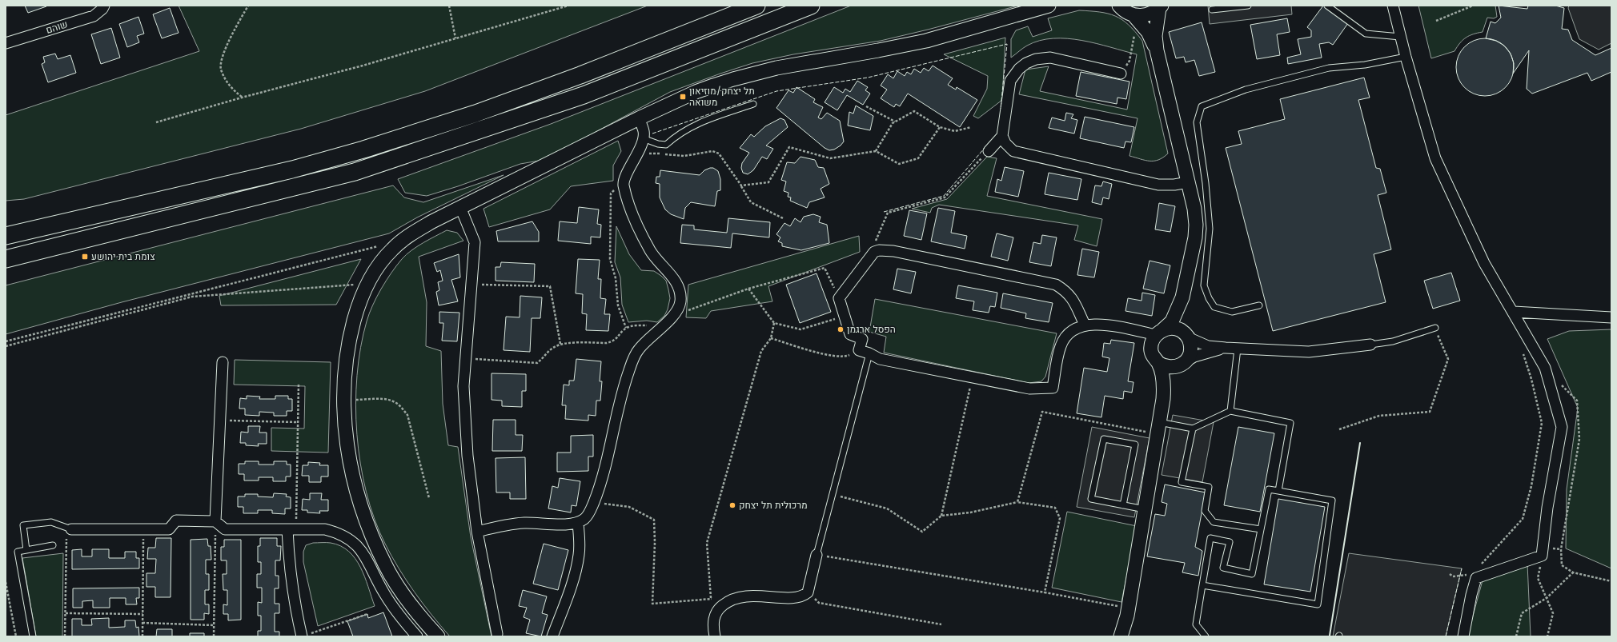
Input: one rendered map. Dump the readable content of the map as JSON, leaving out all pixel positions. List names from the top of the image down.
{
  "streets": {
    "street": ["שוהם"]
  },
  "places": {
    "transit": ["תל יצחק/מוזיאון משואה", "צומת בית יהושע"],
    "other": ["הפסל ארגמן", "מרכולית תל יצחק"]
  }
}
